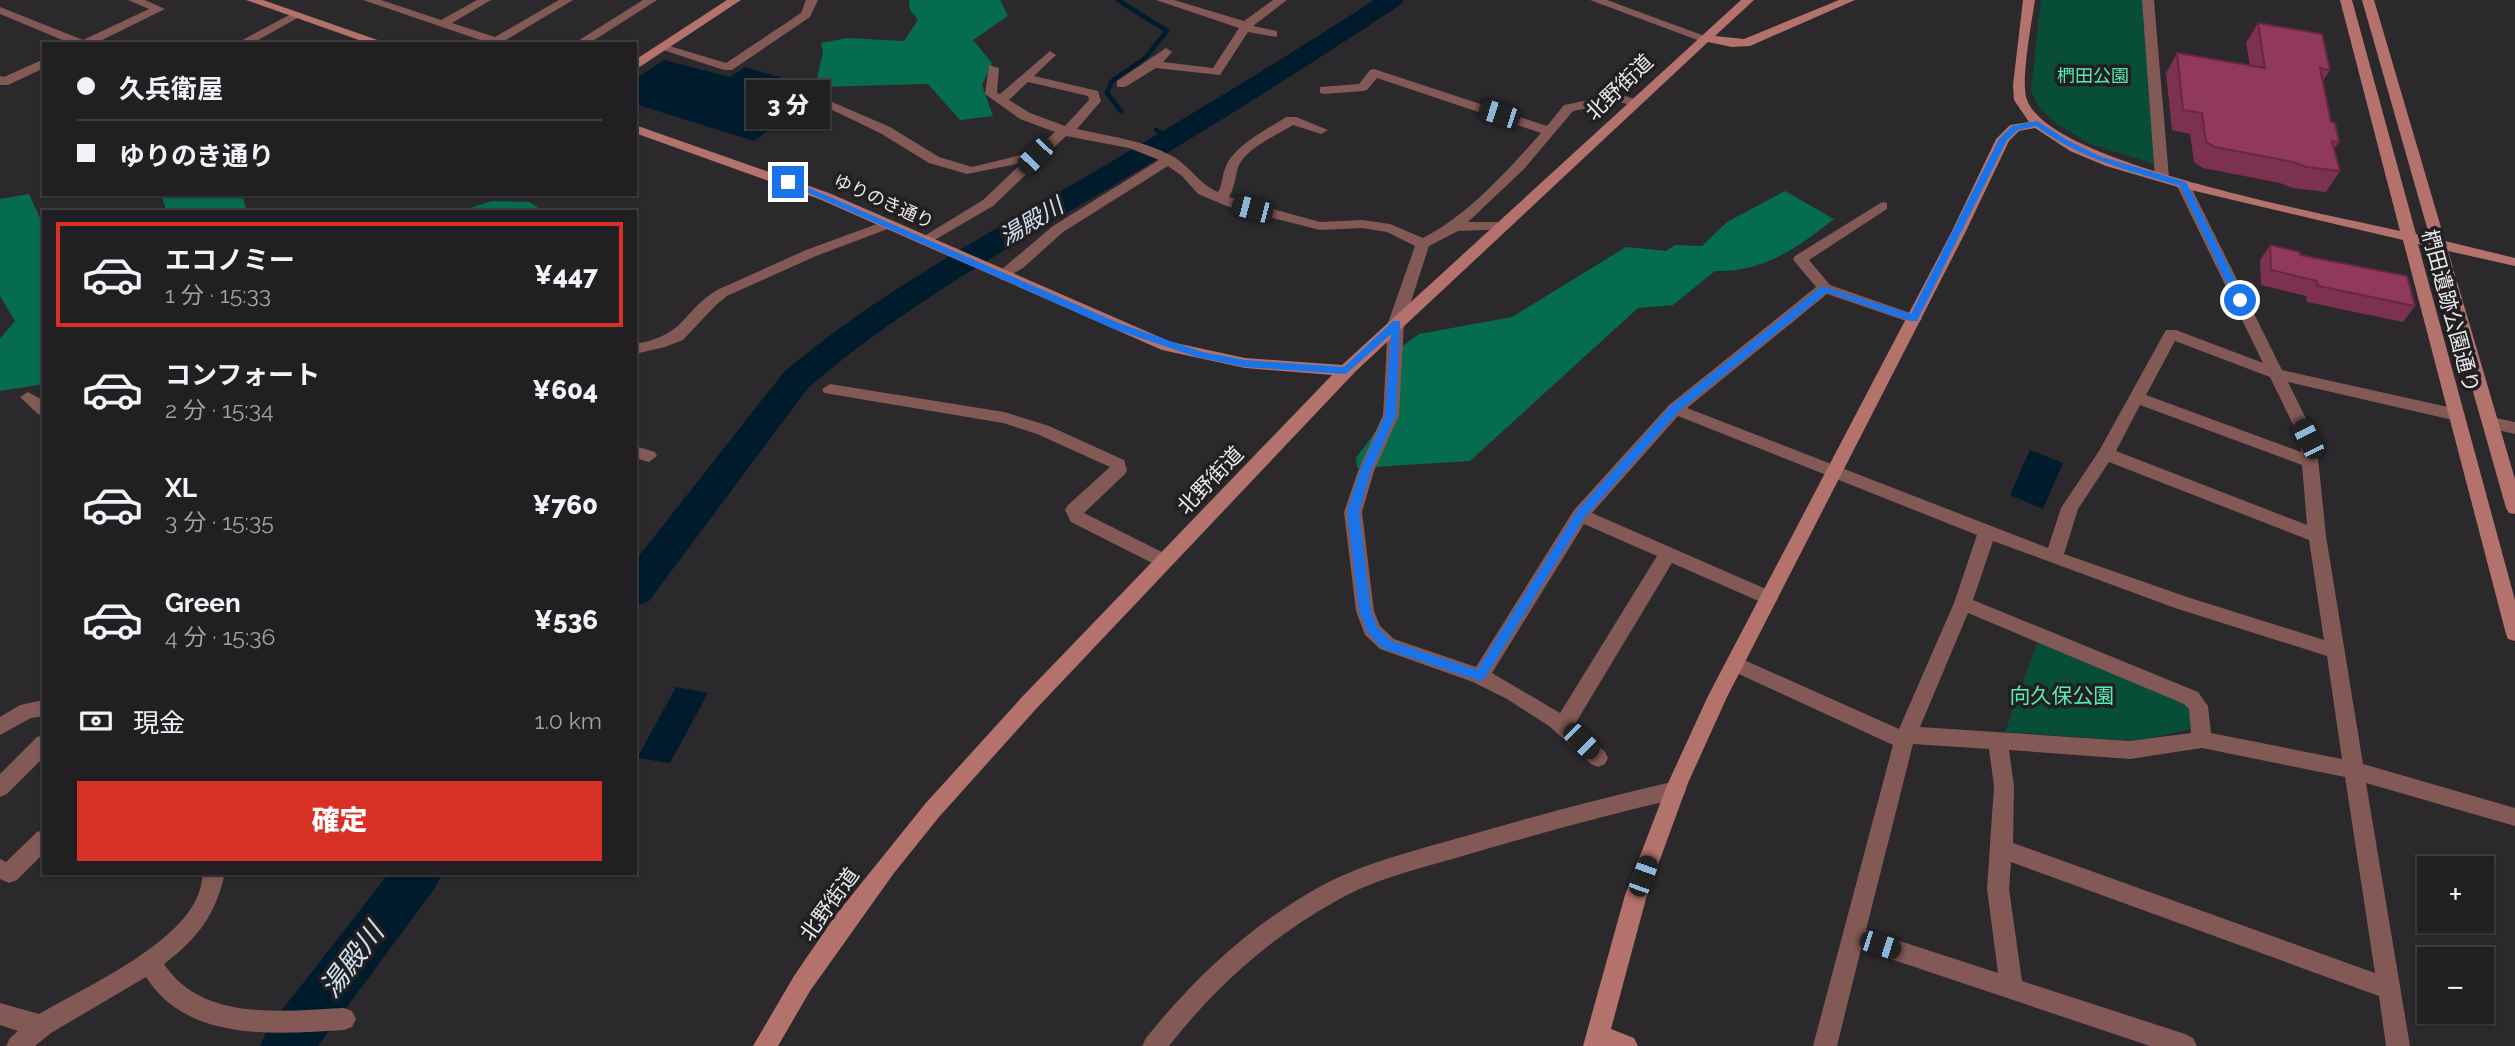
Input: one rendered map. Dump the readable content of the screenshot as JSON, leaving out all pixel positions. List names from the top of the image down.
{
  "streets": {
    "street": ["北野街道", "ゆりのき通り", "椚田遺跡公園通り"]
  },
  "water": ["湯殿川"],
  "parks": ["椚田公園", "向久保公園"],
  "page": {
    "banner": ["久兵衛屋", "ゆりのき通り"],
    "bubble": "3 分",
    "list": [
      {
        "name": "エコノミー",
        "note": "1 分 · 15:33",
        "value": "¥447"
      },
      {
        "name": "コンフォート",
        "note": "2 分 · 15:34",
        "value": "¥604"
      },
      {
        "name": "XL",
        "note": "3 分 · 15:35",
        "value": "¥760"
      },
      {
        "name": "Green",
        "note": "4 分 · 15:36",
        "value": "¥536"
      }
    ],
    "pay": ["現金", "1.0 km"],
    "buttons": "確定",
    "map_buttons": ["+", "−"]
  }
}
